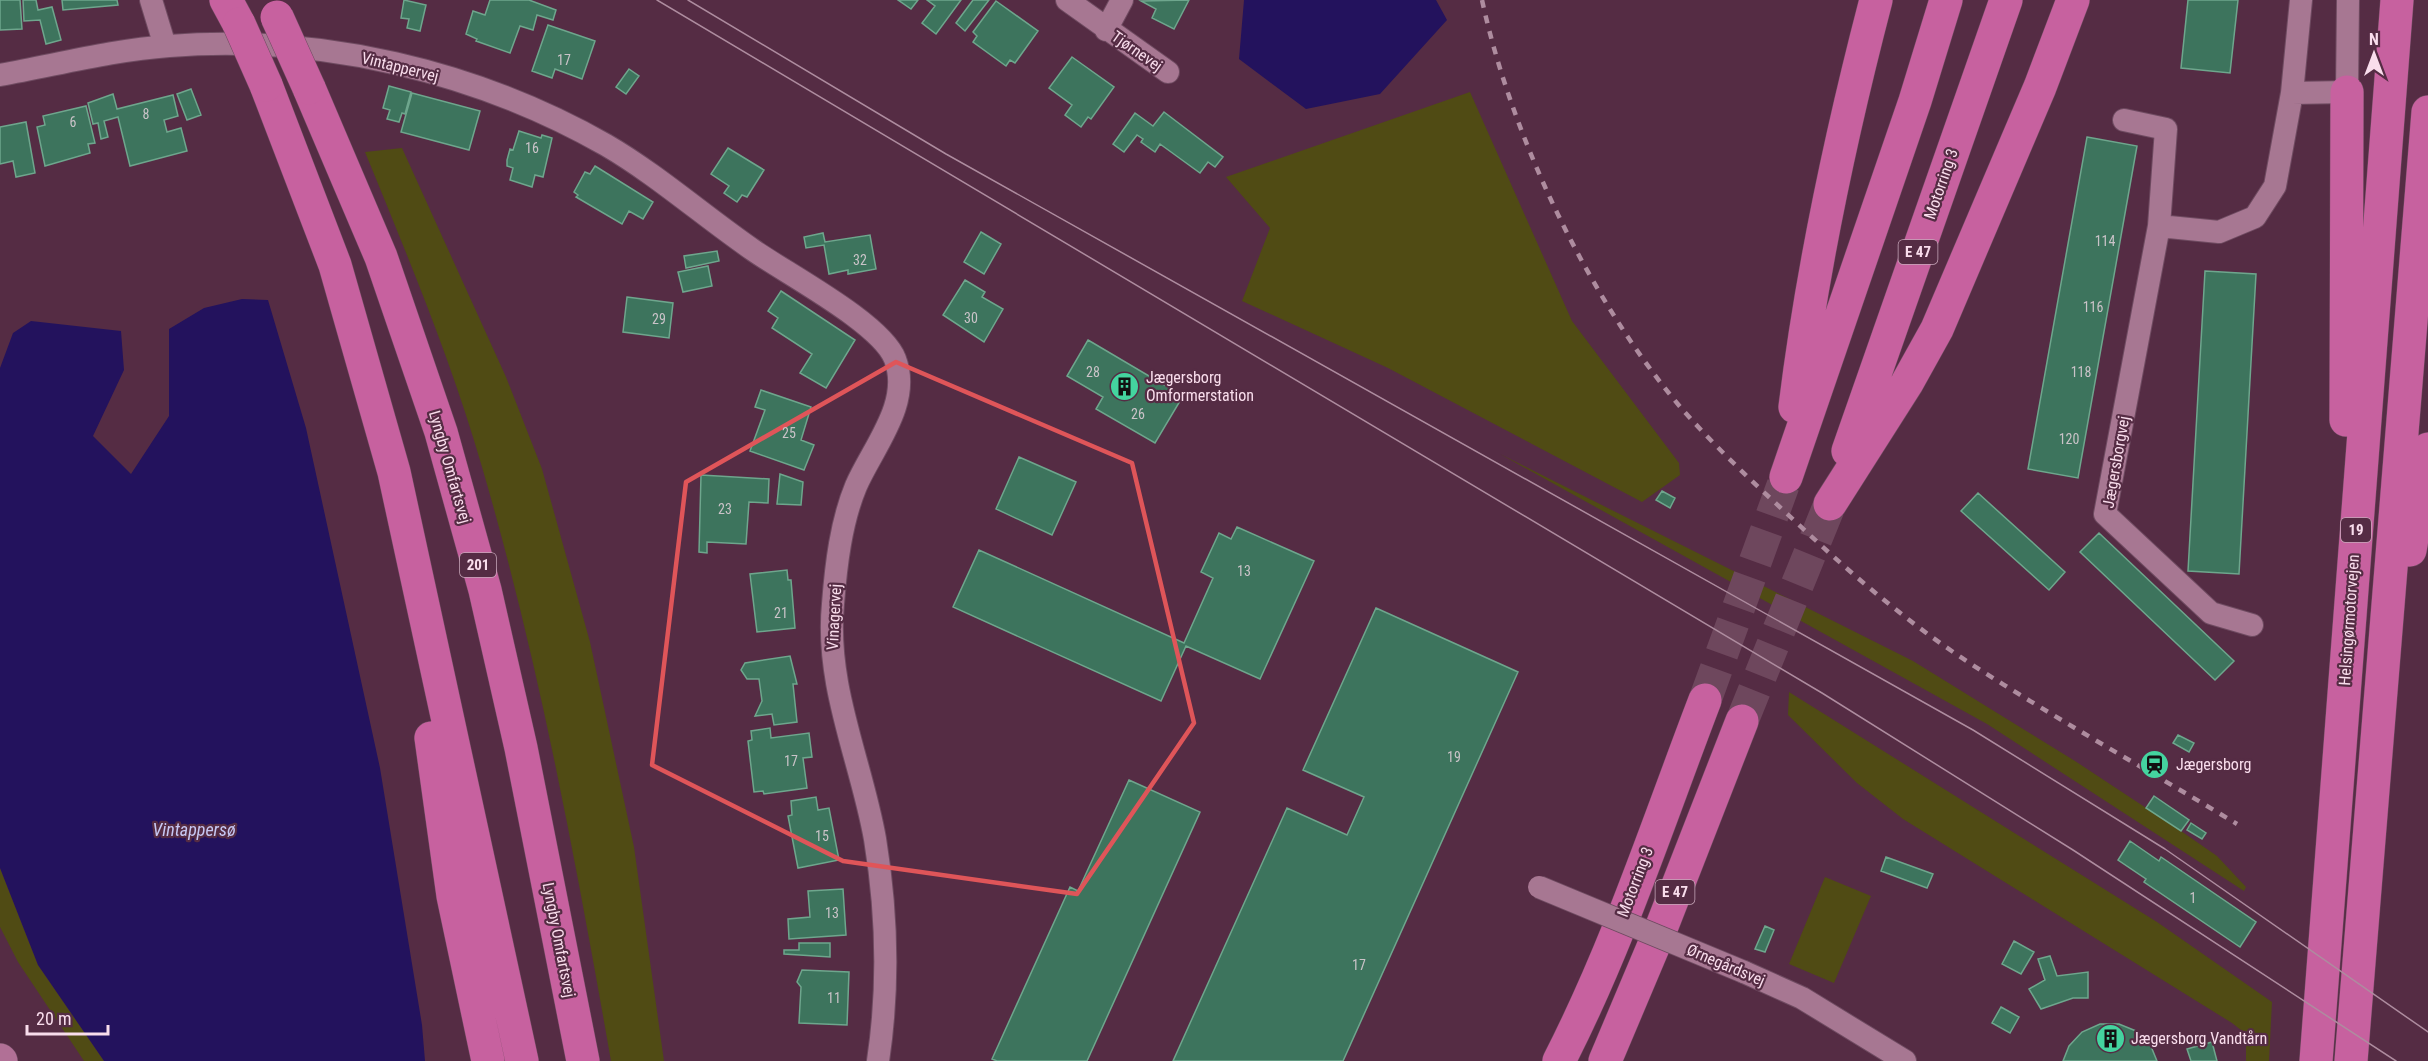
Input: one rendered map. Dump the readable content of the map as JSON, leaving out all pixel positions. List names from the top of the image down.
{
  "streets": {
    "highway": [
      "Motorring 3",
      "E 47",
      "Lyngby Omfartsvej",
      "19",
      "201",
      "Helsingørmotorvejen"
    ],
    "street": [
      "Tjørnevej",
      "Vintappervej",
      "Jægersborgvej",
      "Vinagervej",
      "Ørnegårdsvej"
    ]
  },
  "crossings": [
    ["Vintappervej", "Vinagervej"]
  ],
  "water": ["Vintappersø"],
  "places": {
    "building": ["Jægersborg Omformerstation", "Jægersborg Vandtårn"],
    "station": ["Jægersborg"]
  },
  "house_numbers": [
    "17",
    "8",
    "6",
    "16",
    "114",
    "32",
    "116",
    "30",
    "29",
    "28",
    "118",
    "26",
    "25",
    "120",
    "23",
    "13",
    "21",
    "19",
    "17",
    "15",
    "1",
    "13",
    "17",
    "11"
  ],
  "scale_bar": "20 m",
  "north": "top"
}
